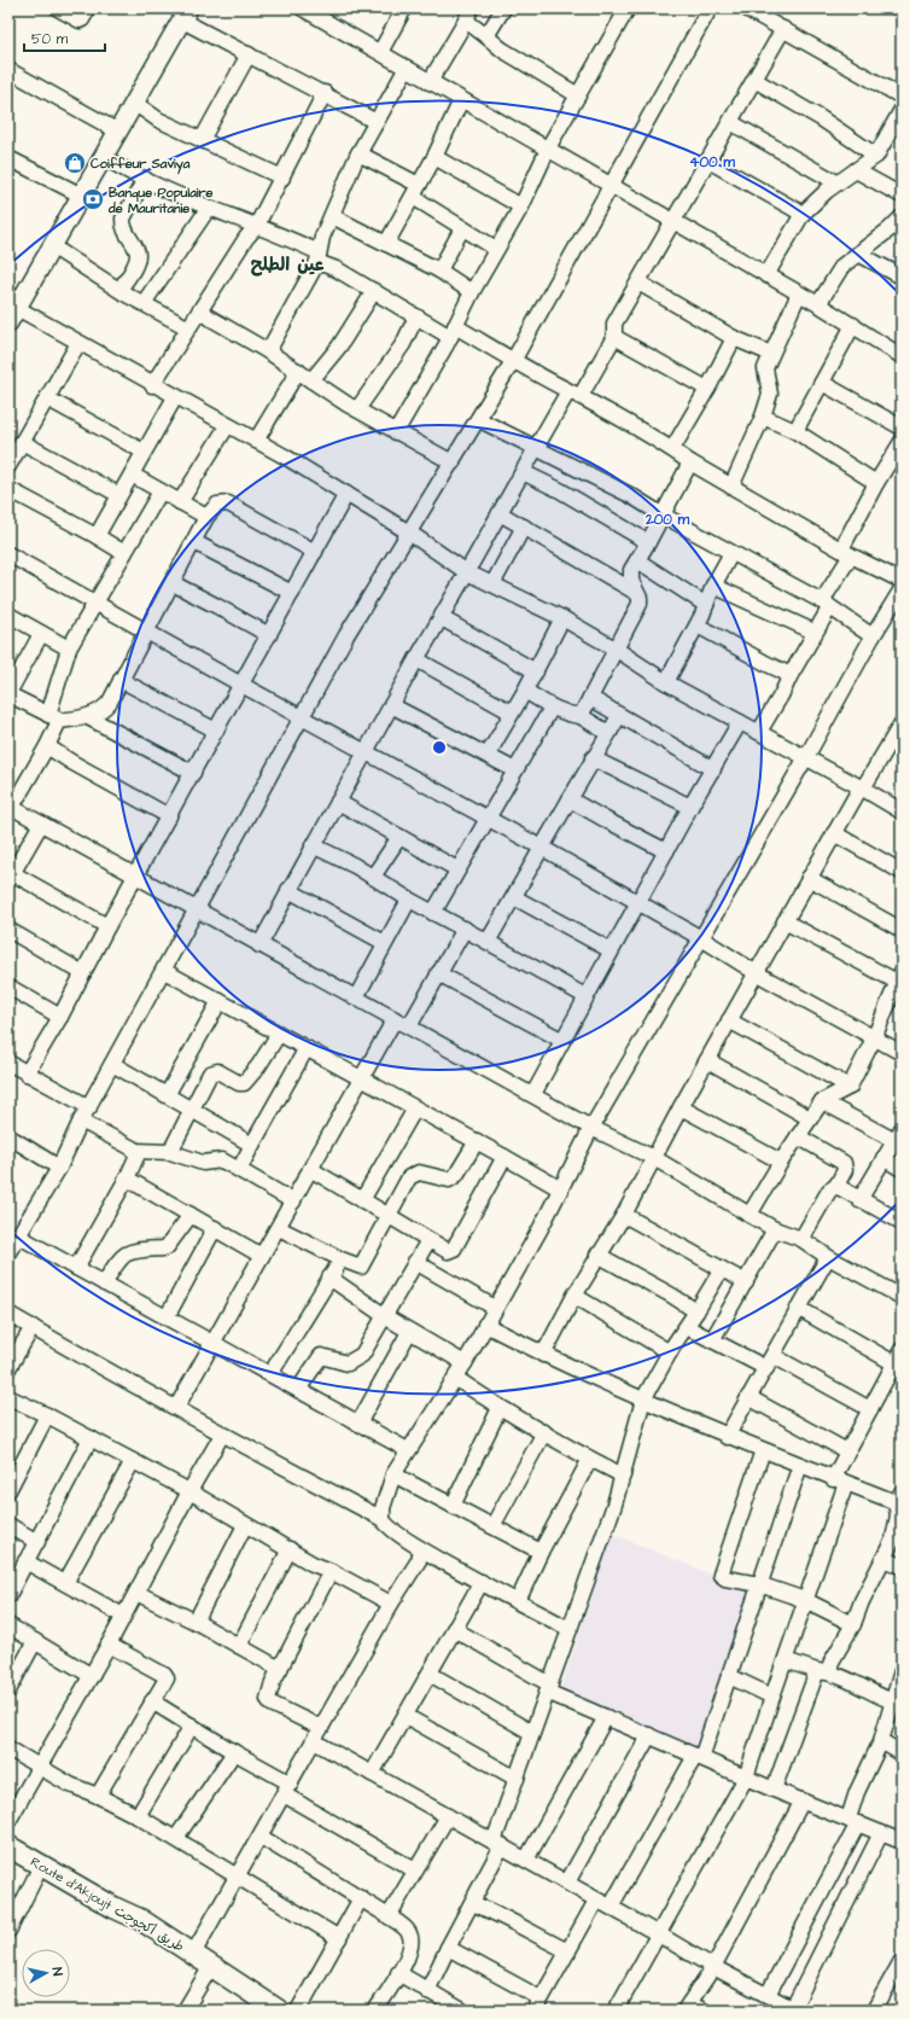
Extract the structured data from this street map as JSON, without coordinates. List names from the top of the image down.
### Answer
{
  "streets": {
    "highway": ["Route d'Akjoujt طريق أكجوجت"]
  },
  "districts": ["عين الطلح"],
  "places": {
    "shop": ["Coiffeur Saviya"],
    "bank": ["Banque Populaire de Mauritanie"]
  },
  "scale_bar": "50 m",
  "north": "right",
  "rings": ["400 m", "200 m"]
}
